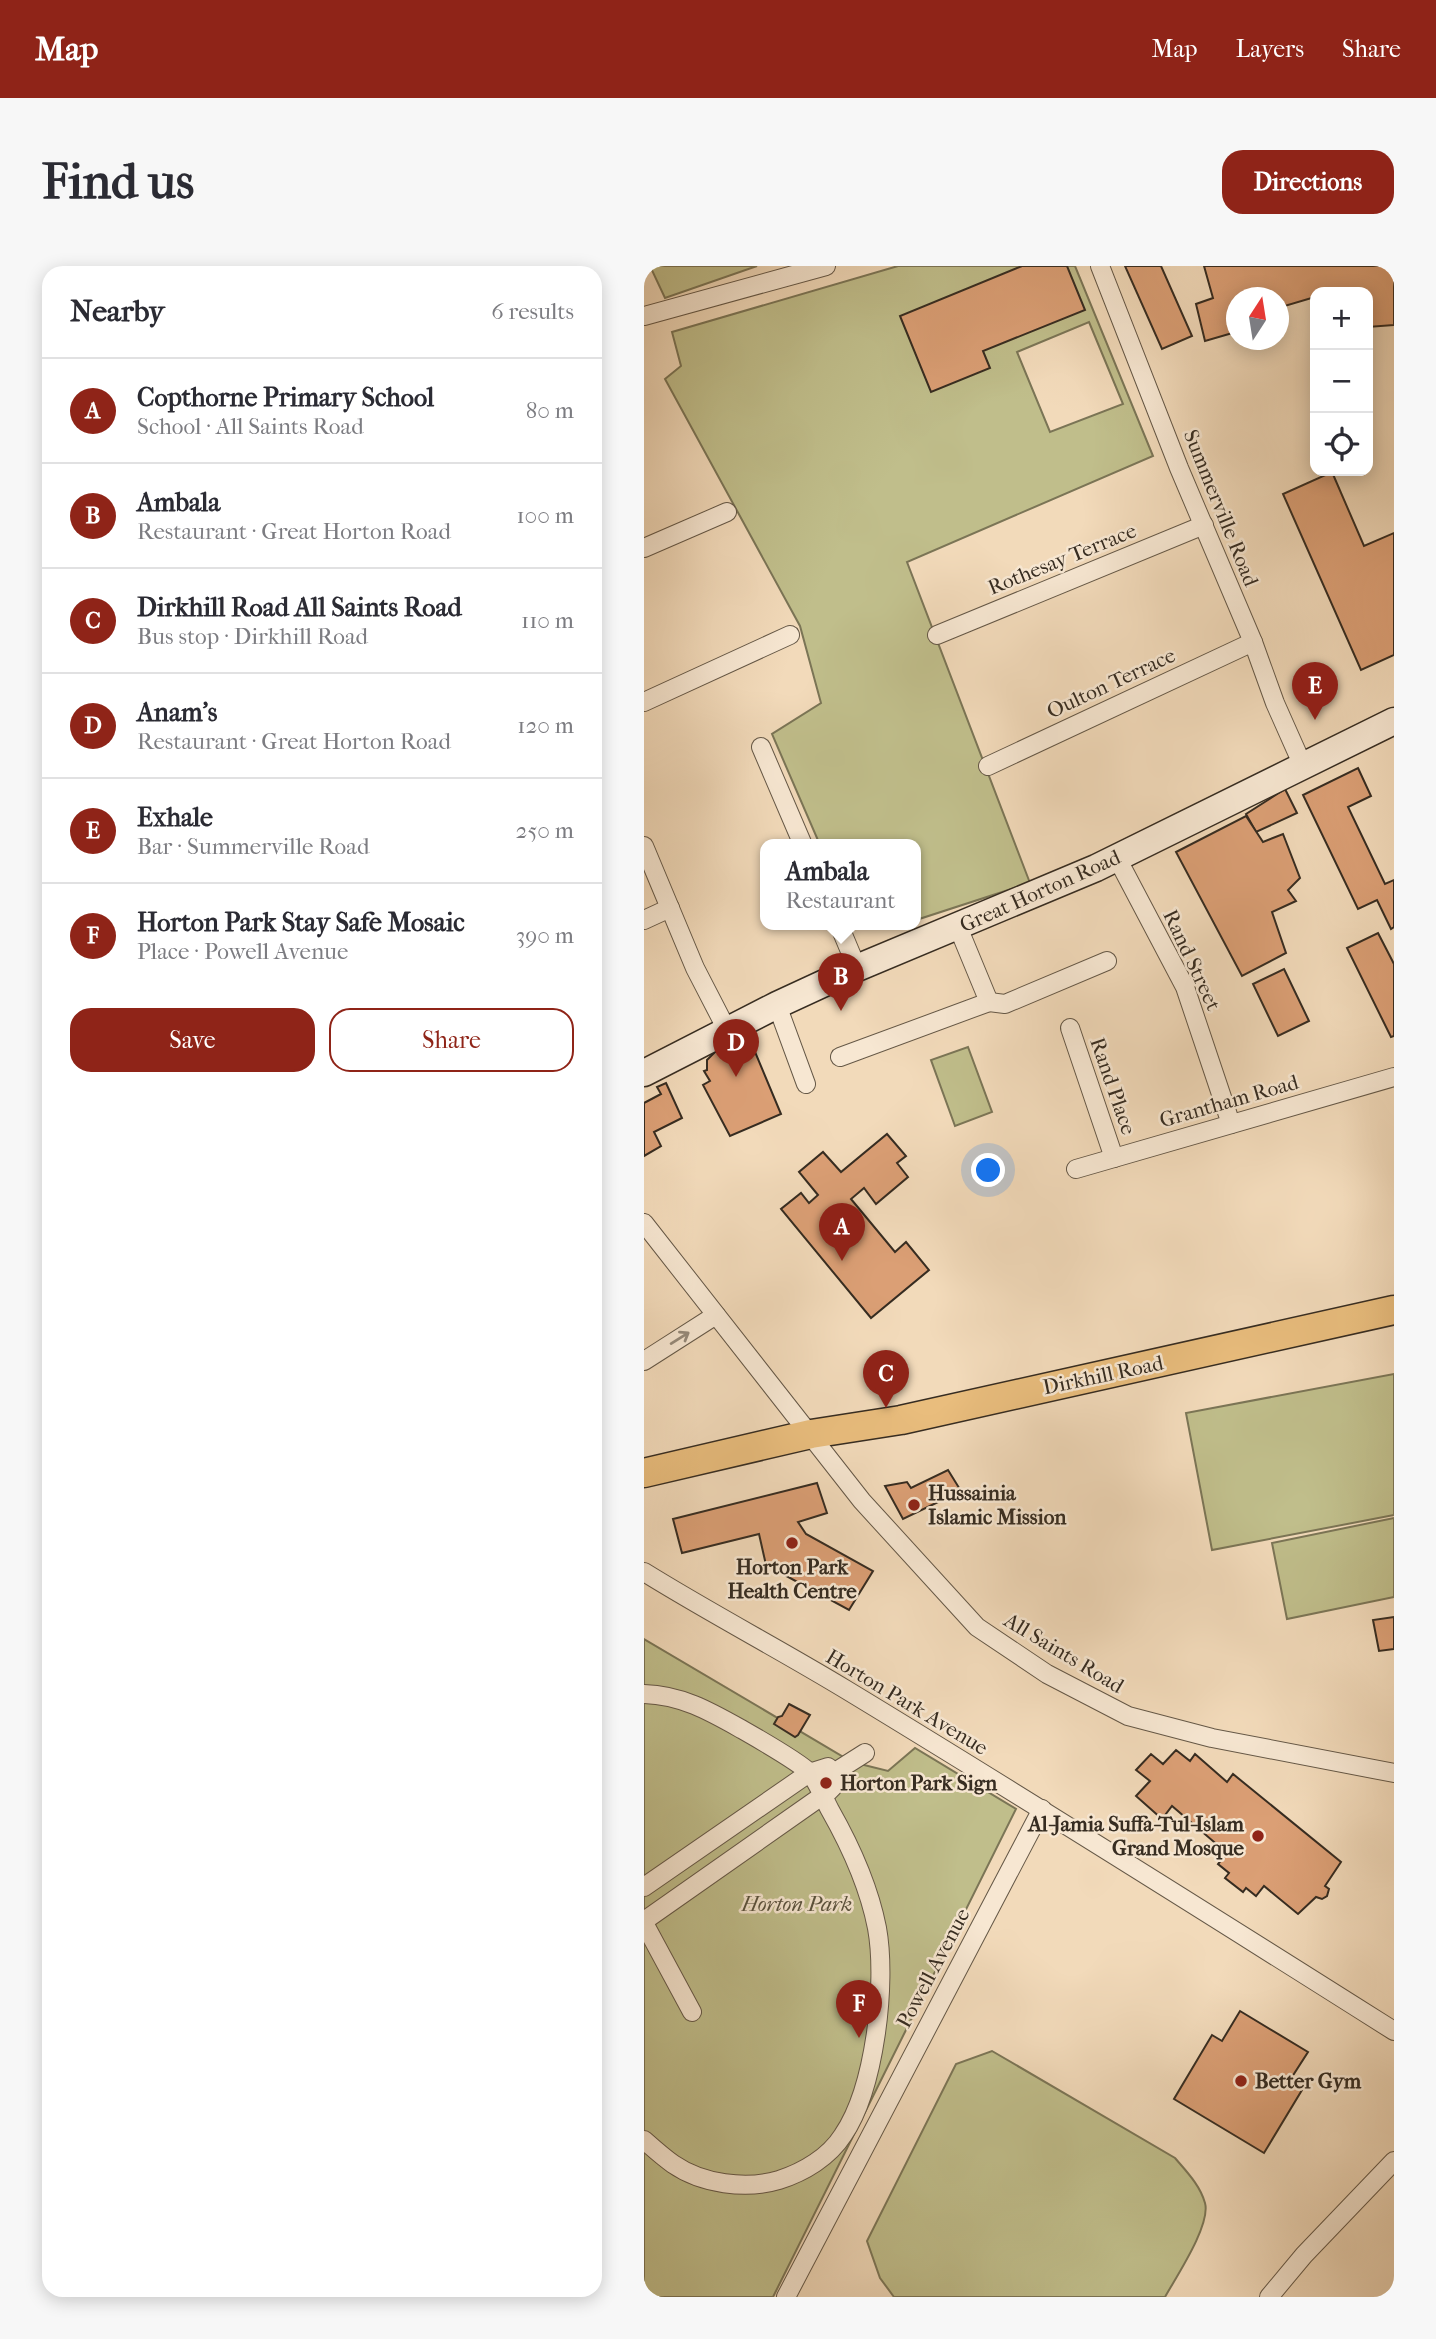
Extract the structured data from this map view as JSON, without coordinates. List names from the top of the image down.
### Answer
{
  "streets": {
    "main road": ["Dirkhill Road"],
    "street": [
      "Summerville Road",
      "Rothesay Terrace",
      "Oulton Terrace",
      "Great Horton Road",
      "Rand Street",
      "Rand Place",
      "Grantham Road",
      "All Saints Road",
      "Horton Park Avenue",
      "Powell Avenue"
    ]
  },
  "crossings": [
    ["Summerville Road", "Rothesay Terrace"],
    ["Summerville Road", "Oulton Terrace"],
    ["Summerville Road", "Great Horton Road"],
    ["Great Horton Road", "Rand Street"],
    ["Rand Street", "Grantham Road"],
    ["Rand Place", "Grantham Road"],
    ["Dirkhill Road", "All Saints Road"],
    ["Horton Park Avenue", "Powell Avenue"]
  ],
  "parks": ["Horton Park"],
  "places": [
    "Hussainia Islamic Mission",
    "Horton Park Health Centre",
    "Horton Park Sign",
    "Al-Jamia Suffa-Tul-Islam Grand Mosque",
    "Better Gym"
  ],
  "north": "top",
  "page": {
    "header": "Map",
    "nav": ["Map", "Layers", "Share"],
    "buttons": [
      "Directions",
      ["Save", "Share"]
    ],
    "title": "Find us",
    "heading": ["Nearby", "6 results"],
    "map_buttons": ["+", "−"],
    "list": [
      {
        "mark": "A",
        "name": "Copthorne Primary School",
        "note": "School · All Saints Road",
        "value": "80 m"
      },
      {
        "mark": "B",
        "name": "Ambala",
        "note": "Restaurant · Great Horton Road",
        "value": "100 m"
      },
      {
        "mark": "C",
        "name": "Dirkhill Road All Saints Road",
        "note": "Bus stop · Dirkhill Road",
        "value": "110 m"
      },
      {
        "mark": "D",
        "name": "Anam's",
        "note": "Restaurant · Great Horton Road",
        "value": "120 m"
      },
      {
        "mark": "E",
        "name": "Exhale",
        "note": "Bar · Summerville Road",
        "value": "250 m"
      },
      {
        "mark": "F",
        "name": "Horton Park Stay Safe Mosaic",
        "note": "Place · Powell Avenue",
        "value": "390 m"
      }
    ],
    "pins": [
      "E",
      "B",
      "D",
      "A",
      "C",
      "F"
    ],
    "popup": ["Ambala", "Restaurant"]
  }
}
